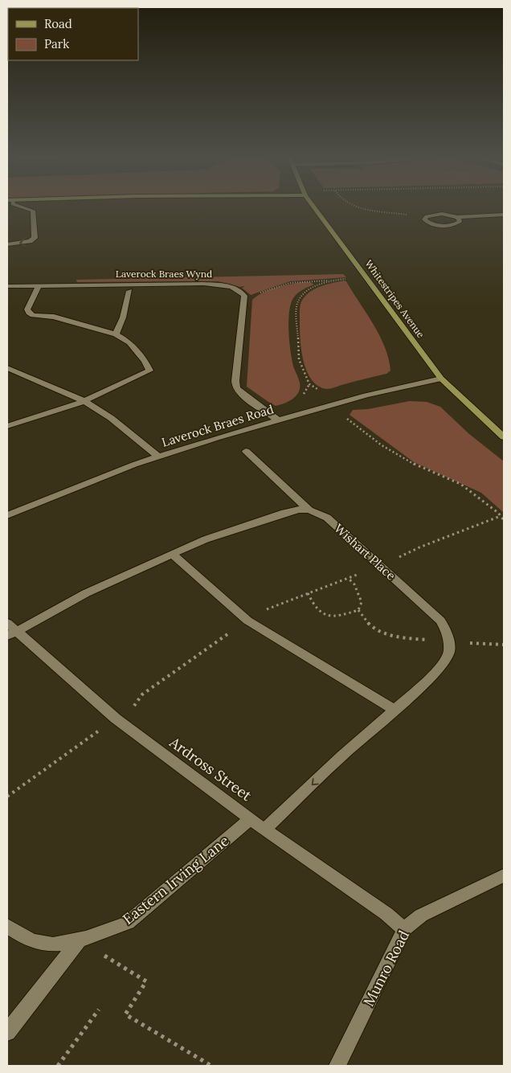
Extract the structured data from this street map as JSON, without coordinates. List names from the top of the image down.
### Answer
{
  "streets": {
    "street": [
      "Laverock Braes Wynd",
      "Whitestripes Avenue",
      "Laverock Braes Road",
      "Wishart Place",
      "Ardross Street",
      "Eastern Irving Lane",
      "Munro Road"
    ]
  },
  "crossings": [
    ["Whitestripes Avenue", "Laverock Braes Road"],
    ["Wishart Place", "Ardross Street"],
    ["Ardross Street", "Eastern Irving Lane"],
    ["Ardross Street", "Munro Road"]
  ],
  "legend": ["Road", "Park"]
}
